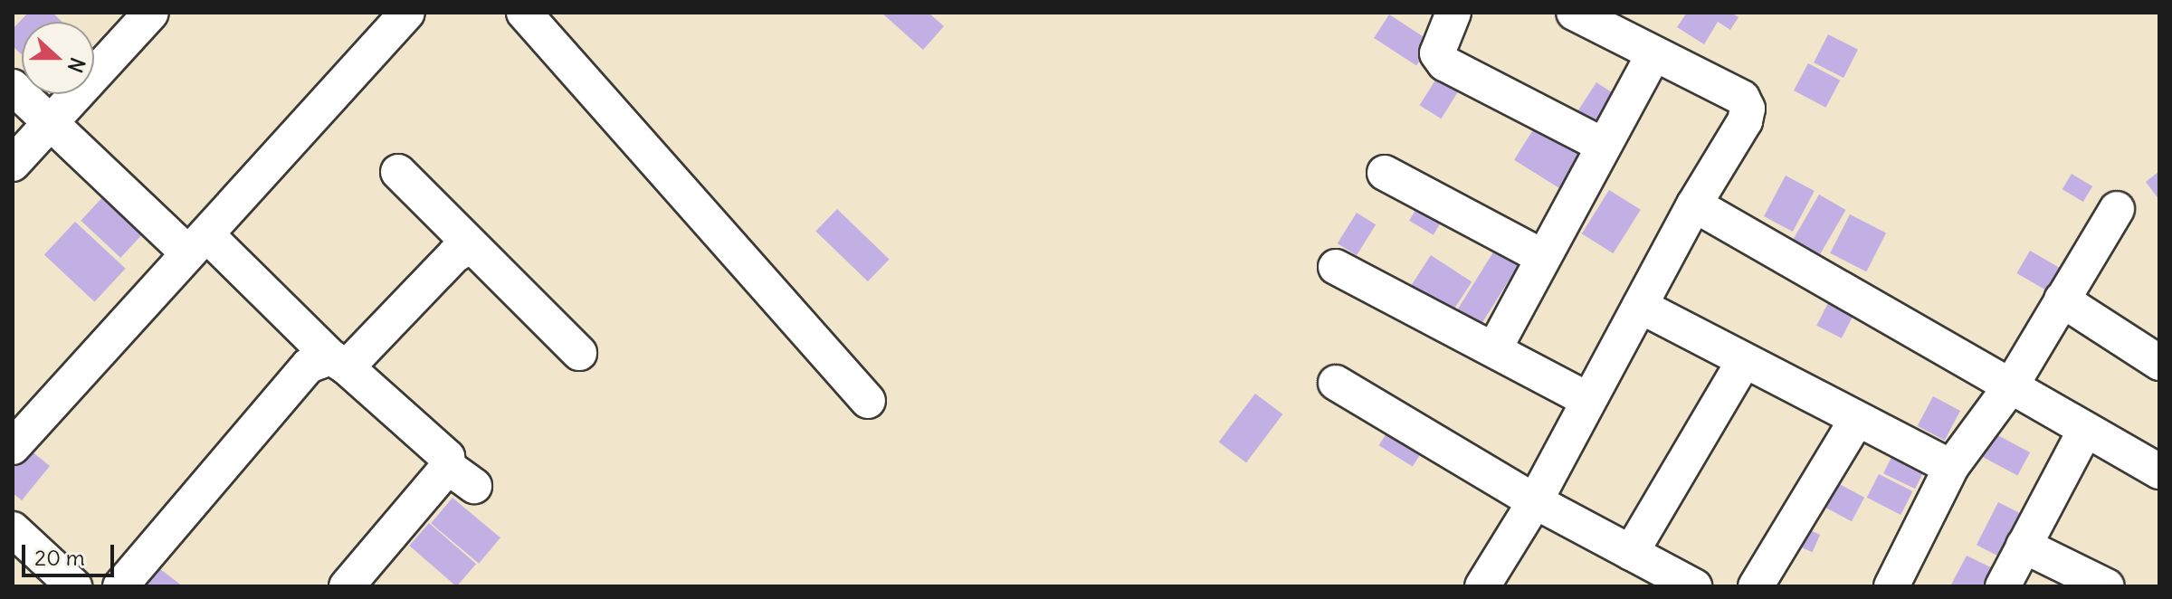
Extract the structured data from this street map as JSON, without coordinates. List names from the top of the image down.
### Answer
{
  "scale_bar": "20 m",
  "north": "right"
}
